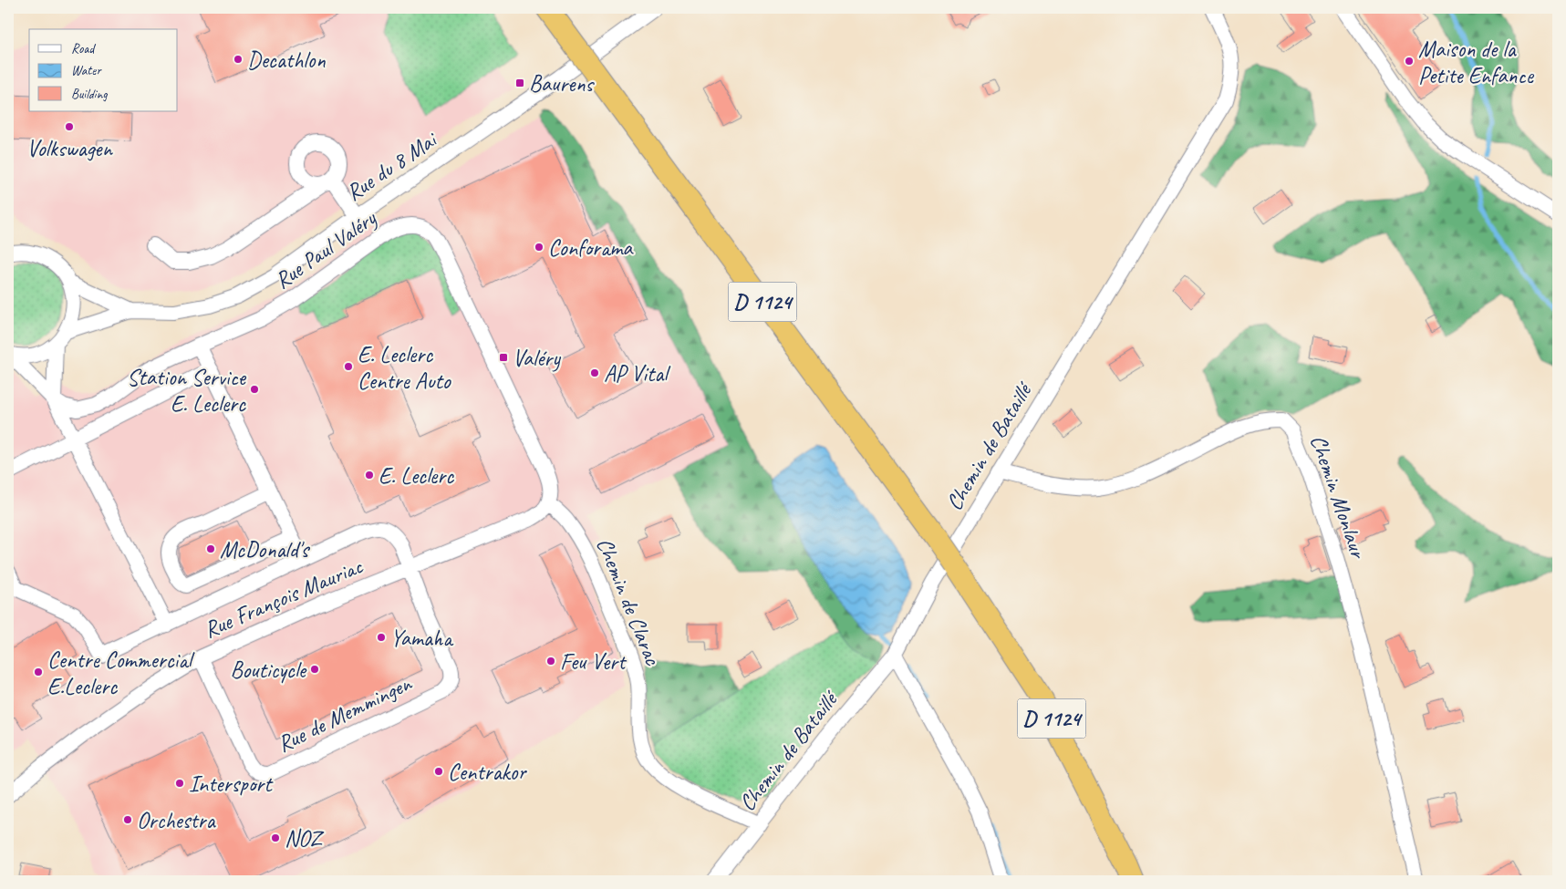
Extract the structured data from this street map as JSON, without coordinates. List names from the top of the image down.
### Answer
{
  "streets": {
    "highway": ["D 1124"],
    "street": [
      "Rue du 8 Mai",
      "Rue Paul Valéry",
      "Chemin de Bataillé",
      "Chemin Monlaur",
      "Rue François Mauriac",
      "Chemin de Clarac",
      "Rue de Memmingen"
    ]
  },
  "crossings": [
    ["Rue Paul Valéry", "Rue François Mauriac"],
    ["Rue Paul Valéry", "Chemin de Clarac"],
    ["Chemin de Bataillé", "Chemin Monlaur"],
    ["Chemin de Bataillé", "Chemin de Clarac"],
    ["Rue François Mauriac", "Chemin de Clarac"],
    ["Rue François Mauriac", "Rue de Memmingen"]
  ],
  "places": {
    "other": [
      "Decathlon",
      "Maison de la Petite Enfance",
      "Volkswagen",
      "Conforama",
      "E. Leclerc Centre Auto",
      "AP Vital",
      "Station Service E. Leclerc",
      "E. Leclerc",
      "McDonald's",
      "Yamaha",
      "Feu Vert",
      "Bouticycle",
      "Centre Commercial E.Leclerc",
      "Centrakor",
      "Intersport",
      "Orchestra",
      "NOZ"
    ],
    "transit": ["Baurens", "Valéry"]
  },
  "legend": ["Road", "Water", "Building"]
}
